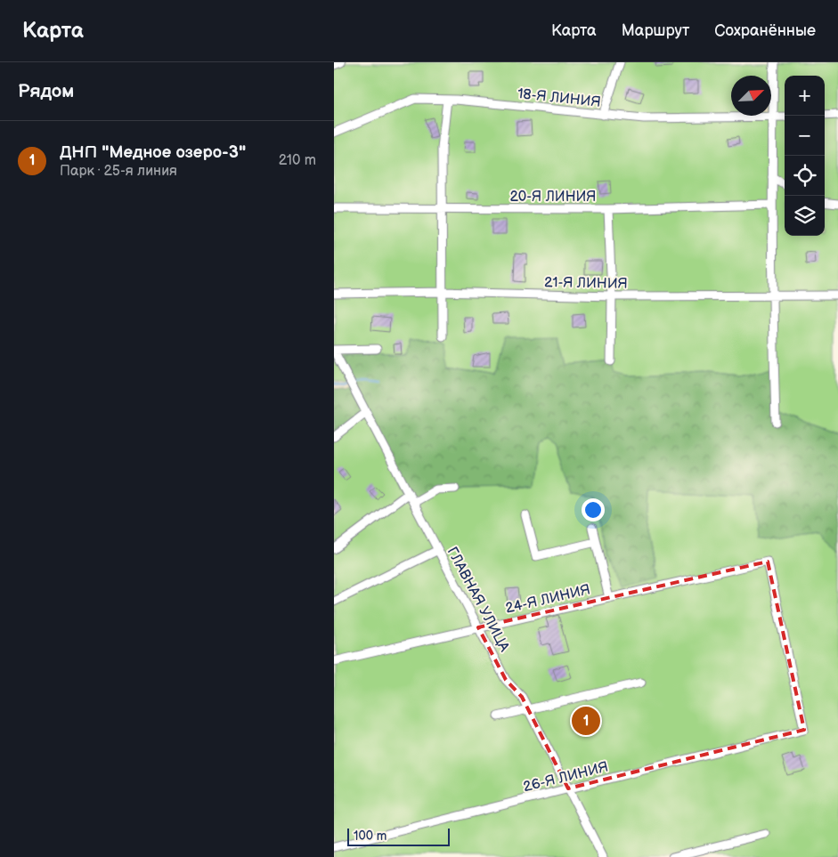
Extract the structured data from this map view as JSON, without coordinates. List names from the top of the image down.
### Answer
{
  "streets": {
    "street": [
      "18-Я ЛИНИЯ",
      "20-Я ЛИНИЯ",
      "21-Я ЛИНИЯ",
      "24-Я ЛИНИЯ",
      "ГЛАВНАЯ УЛИЦА",
      "26-Я ЛИНИЯ"
    ]
  },
  "crossings": [
    ["24-Я ЛИНИЯ", "ГЛАВНАЯ УЛИЦА"],
    ["24-Я ЛИНИЯ", "26-Я ЛИНИЯ"],
    ["ГЛАВНАЯ УЛИЦА", "26-Я ЛИНИЯ"]
  ],
  "scale_bar": "100 m",
  "north": "top right",
  "page": {
    "header": "Карта",
    "nav": ["Карта", "Маршрут", "Сохранённые"],
    "heading": "Рядом",
    "map_buttons": ["+", "−"],
    "list": [
      {
        "mark": "1",
        "name": "ДНП \"Медное озеро-3\"",
        "note": "Парк · 25-я линия",
        "value": "210 m"
      }
    ],
    "pins": "1",
    "scale": "100 m"
  }
}
